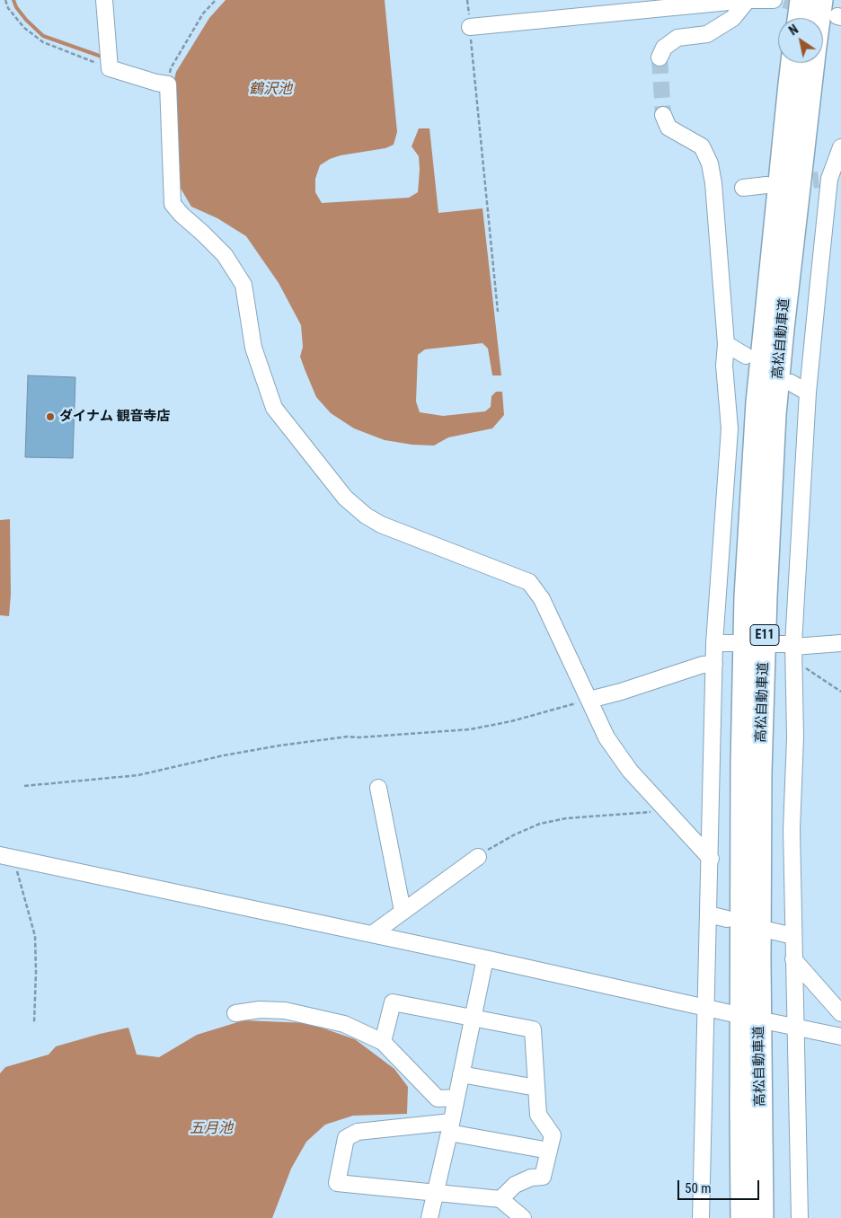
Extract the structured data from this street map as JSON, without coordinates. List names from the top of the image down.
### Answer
{
  "streets": {
    "highway": ["高松自動車道", "E11"]
  },
  "water": ["鶴沢池", "五月池"],
  "places": ["ダイナム 観音寺店"],
  "scale_bar": "50 m",
  "north": "top left"
}
